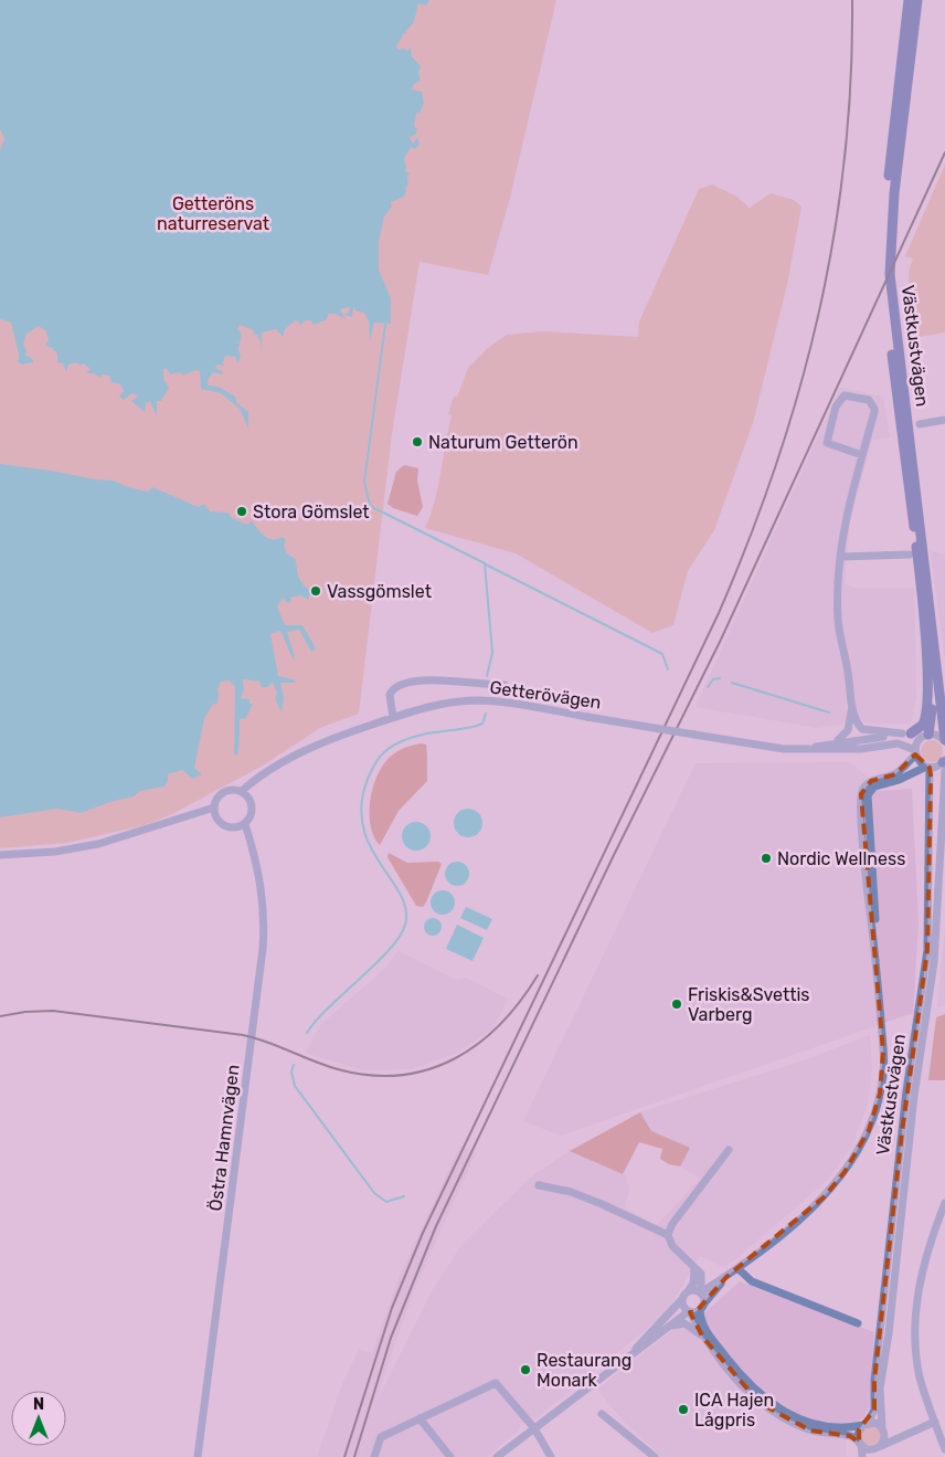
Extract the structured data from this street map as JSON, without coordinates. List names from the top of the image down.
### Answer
{
  "streets": {
    "main road": ["Västkustvägen"],
    "street": ["Getterövägen", "Östra Hamnvägen"]
  },
  "crossings": [
    ["Västkustvägen", "Getterövägen"],
    ["Getterövägen", "Östra Hamnvägen"]
  ],
  "parks": ["Getteröns naturreservat"],
  "places": [
    "Naturum Getterön",
    "Stora Gömslet",
    "Vassgömslet",
    "Nordic Wellness",
    "Friskis&Svettis Varberg",
    "Restaurang Monark",
    "ICA Hajen Lågpris"
  ],
  "north": "top"
}
